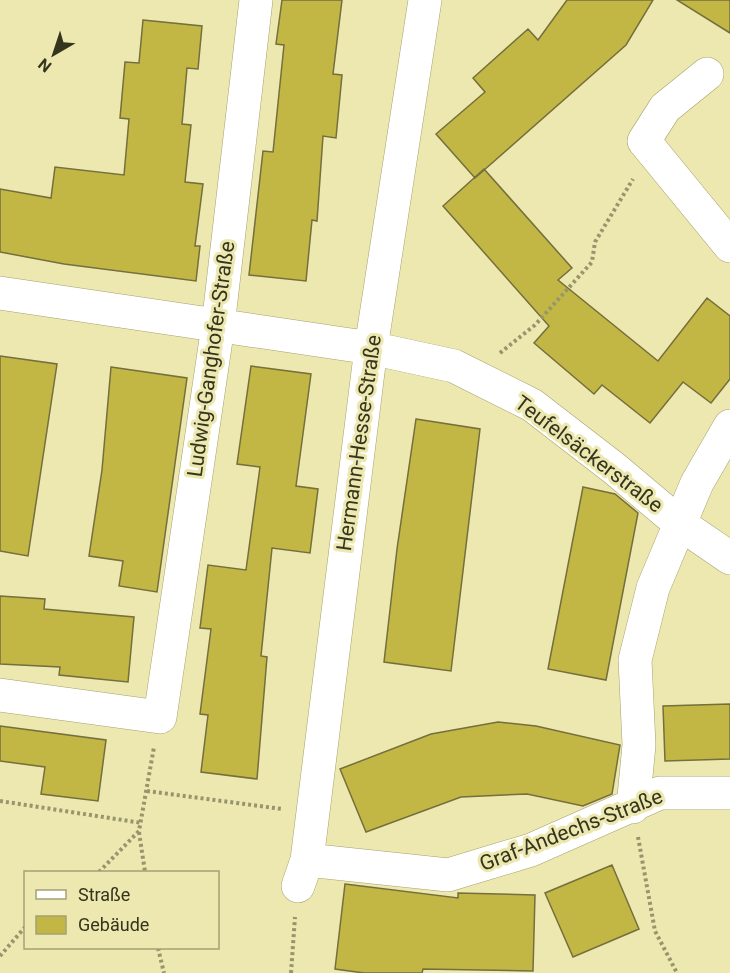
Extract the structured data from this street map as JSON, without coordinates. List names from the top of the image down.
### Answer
{
  "streets": {
    "street": [
      "Ludwig-Ganghofer-Straße",
      "Hermann-Hesse-Straße",
      "Teufelsäckerstraße",
      "Graf-Andechs-Straße"
    ]
  },
  "crossings": [
    ["Ludwig-Ganghofer-Straße", "Teufelsäckerstraße"],
    ["Hermann-Hesse-Straße", "Teufelsäckerstraße"],
    ["Hermann-Hesse-Straße", "Graf-Andechs-Straße"]
  ],
  "legend": ["Straße", "Gebäude"],
  "north": "bottom left"
}
